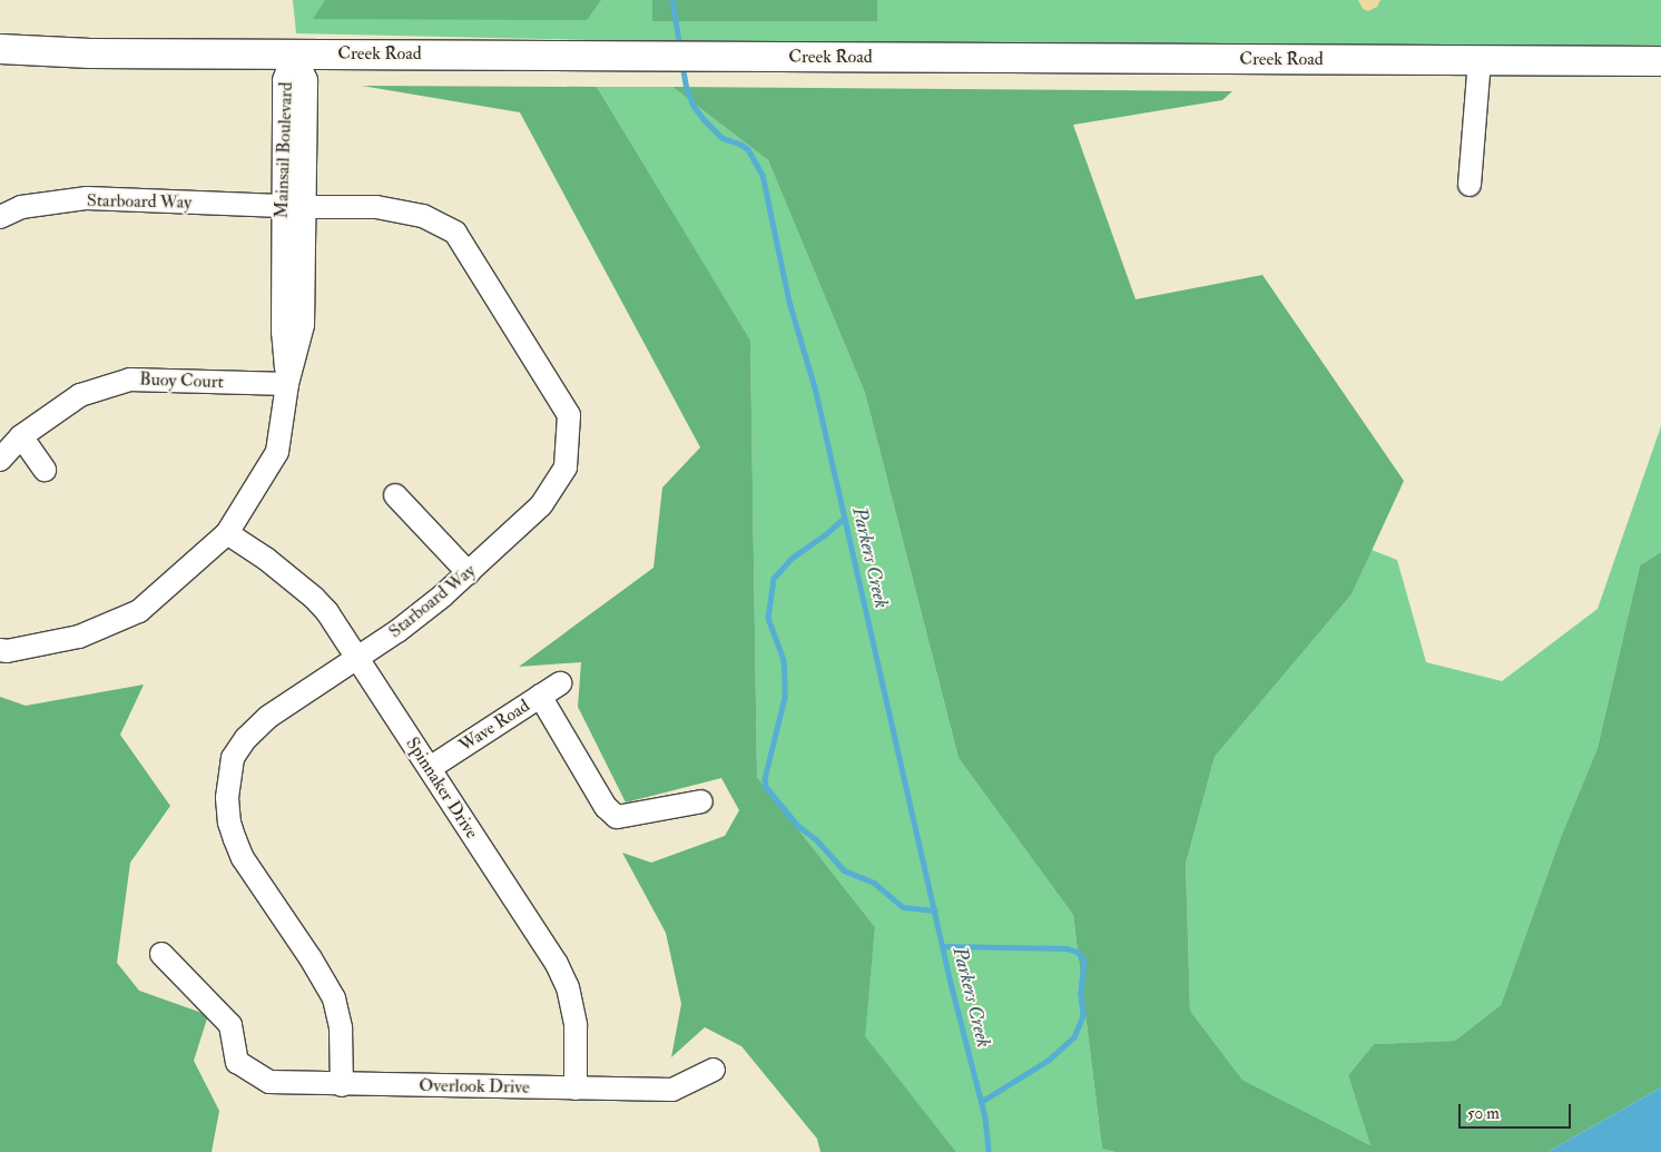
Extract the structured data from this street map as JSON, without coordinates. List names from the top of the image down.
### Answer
{
  "streets": {
    "main road": ["Creek Road"],
    "street": [
      "Mainsail Boulevard",
      "Starboard Way",
      "Buoy Court",
      "Wave Road",
      "Spinnaker Drive",
      "Overlook Drive"
    ]
  },
  "crossings": [
    ["Creek Road", "Mainsail Boulevard"],
    ["Mainsail Boulevard", "Starboard Way"],
    ["Mainsail Boulevard", "Buoy Court"],
    ["Mainsail Boulevard", "Spinnaker Drive"],
    ["Starboard Way", "Spinnaker Drive"],
    ["Starboard Way", "Overlook Drive"],
    ["Wave Road", "Spinnaker Drive"],
    ["Spinnaker Drive", "Overlook Drive"]
  ],
  "water": ["Parkers Creek"],
  "scale_bar": "50 m"
}
